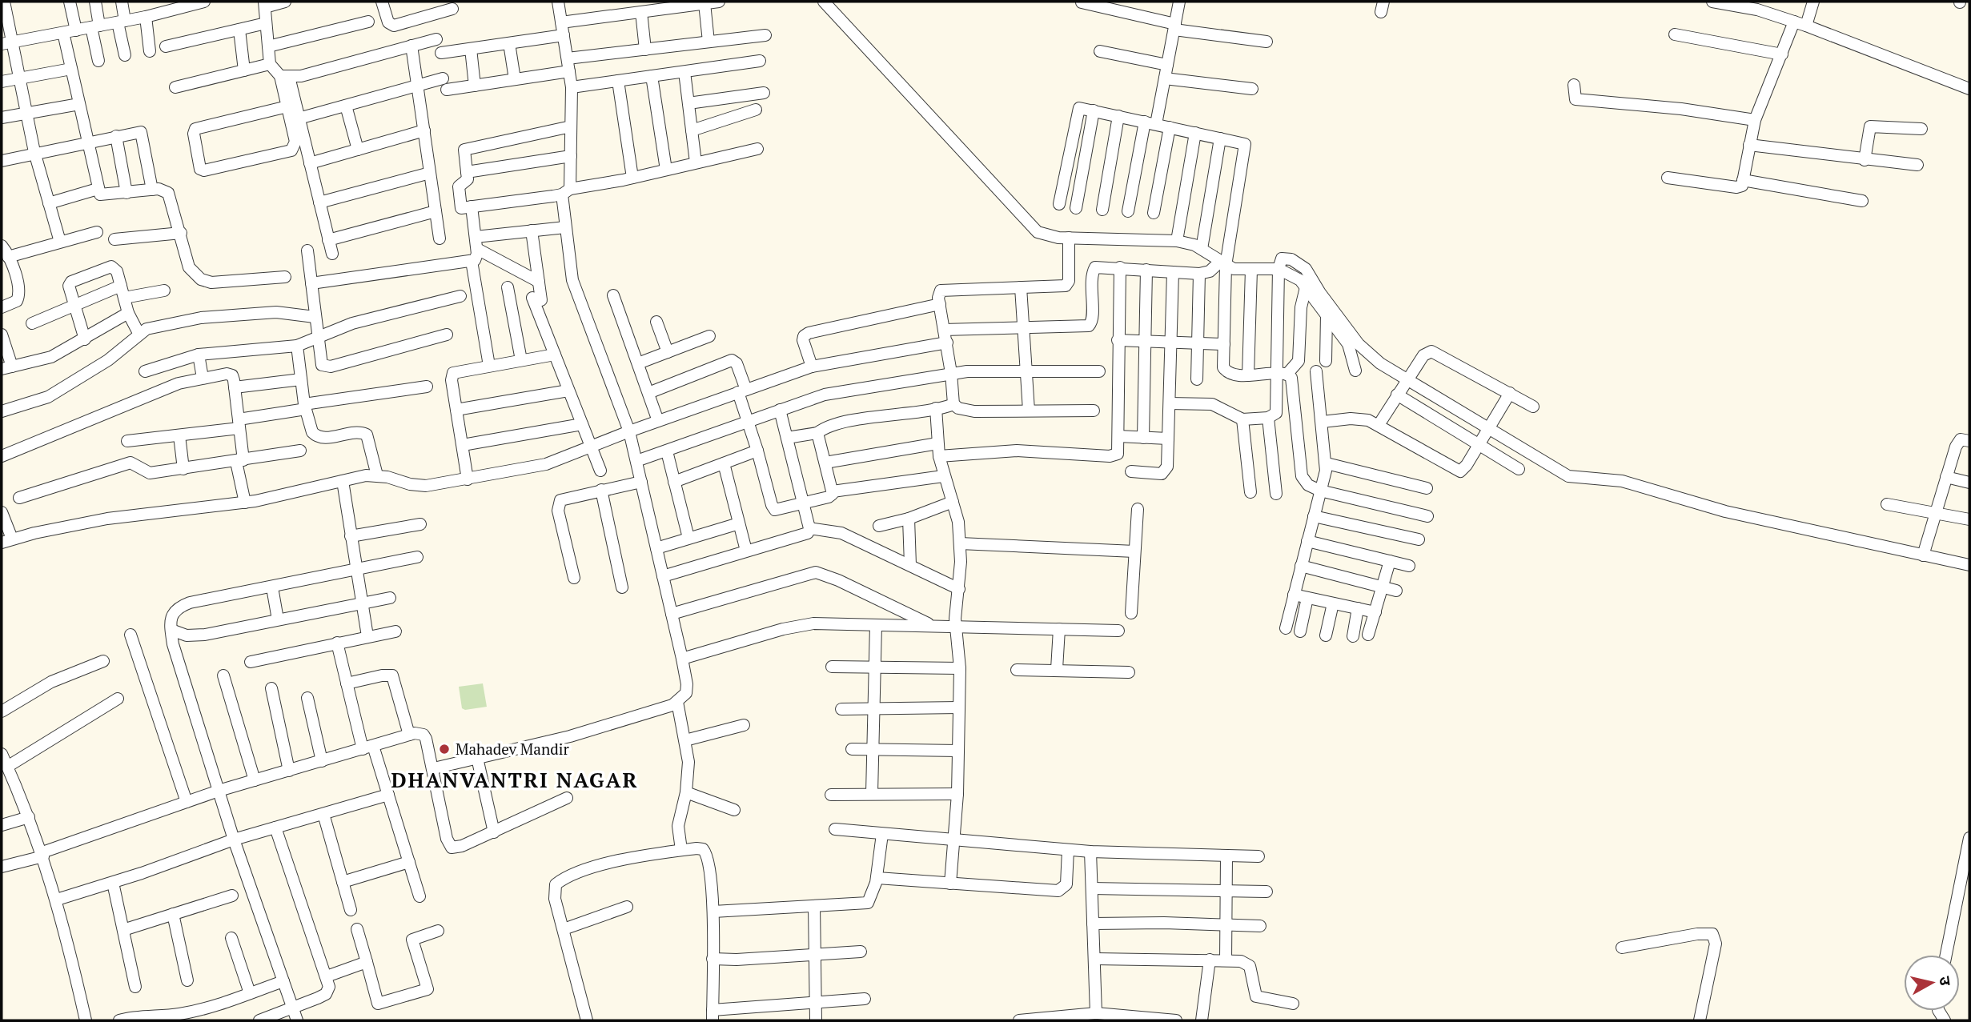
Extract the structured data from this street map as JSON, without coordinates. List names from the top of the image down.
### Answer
{
  "districts": ["DHANVANTRI NAGAR"],
  "places": ["Mahadev Mandir"],
  "north": "right"
}
